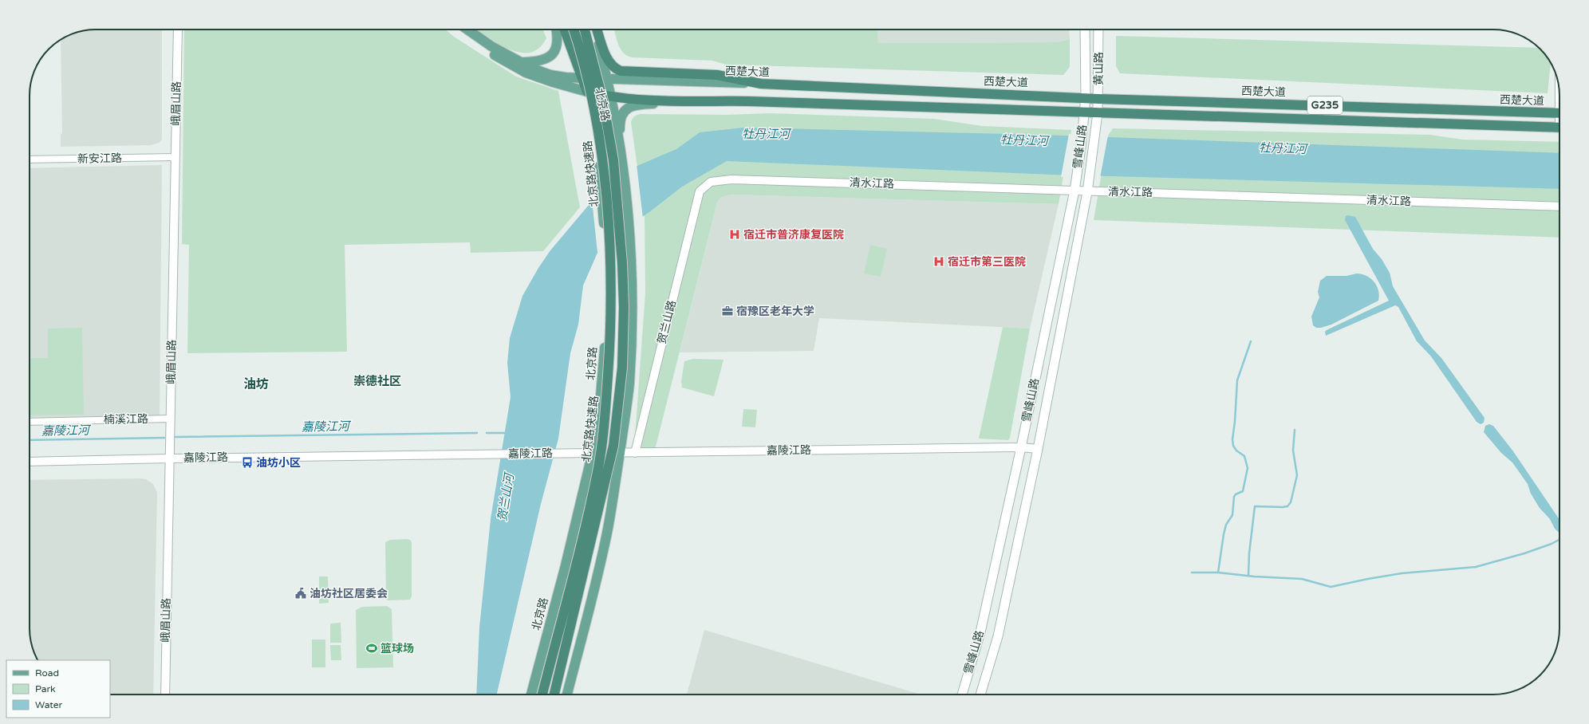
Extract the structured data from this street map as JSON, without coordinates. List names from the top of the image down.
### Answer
{
  "streets": {
    "highway": ["西楚大道", "G235", "北京路快速路"],
    "main road": ["黄山路", "北京路", "雪峰山路"],
    "street": [
      "峨眉山路",
      "新安江路",
      "清水江路",
      "贺兰山路",
      "楠溪江路",
      "嘉陵江路"
    ]
  },
  "crossings": [
    ["黄山路", "西楚大道"],
    ["黄山路", "G235"],
    ["黄山路", "雪峰山路"],
    ["西楚大道", "北京路"],
    ["西楚大道", "雪峰山路"],
    ["峨眉山路", "新安江路"],
    ["峨眉山路", "楠溪江路"],
    ["峨眉山路", "嘉陵江路"],
    ["北京路", "嘉陵江路"],
    ["G235", "雪峰山路"],
    ["雪峰山路", "清水江路"],
    ["雪峰山路", "嘉陵江路"],
    ["清水江路", "贺兰山路"],
    ["贺兰山路", "嘉陵江路"]
  ],
  "districts": ["崇德社区", "油坊"],
  "water": ["牡丹江河", "嘉陵江河", "贺兰山河"],
  "places": {
    "hospital": ["宿迁市普济康复医院", "宿迁市第三医院"],
    "office": ["宿豫区老年大学"],
    "bus stop": ["油坊小区"],
    "public building": ["油坊社区居委会"],
    "sports": ["篮球场"]
  },
  "legend": ["Road", "Park", "Water"]
}
